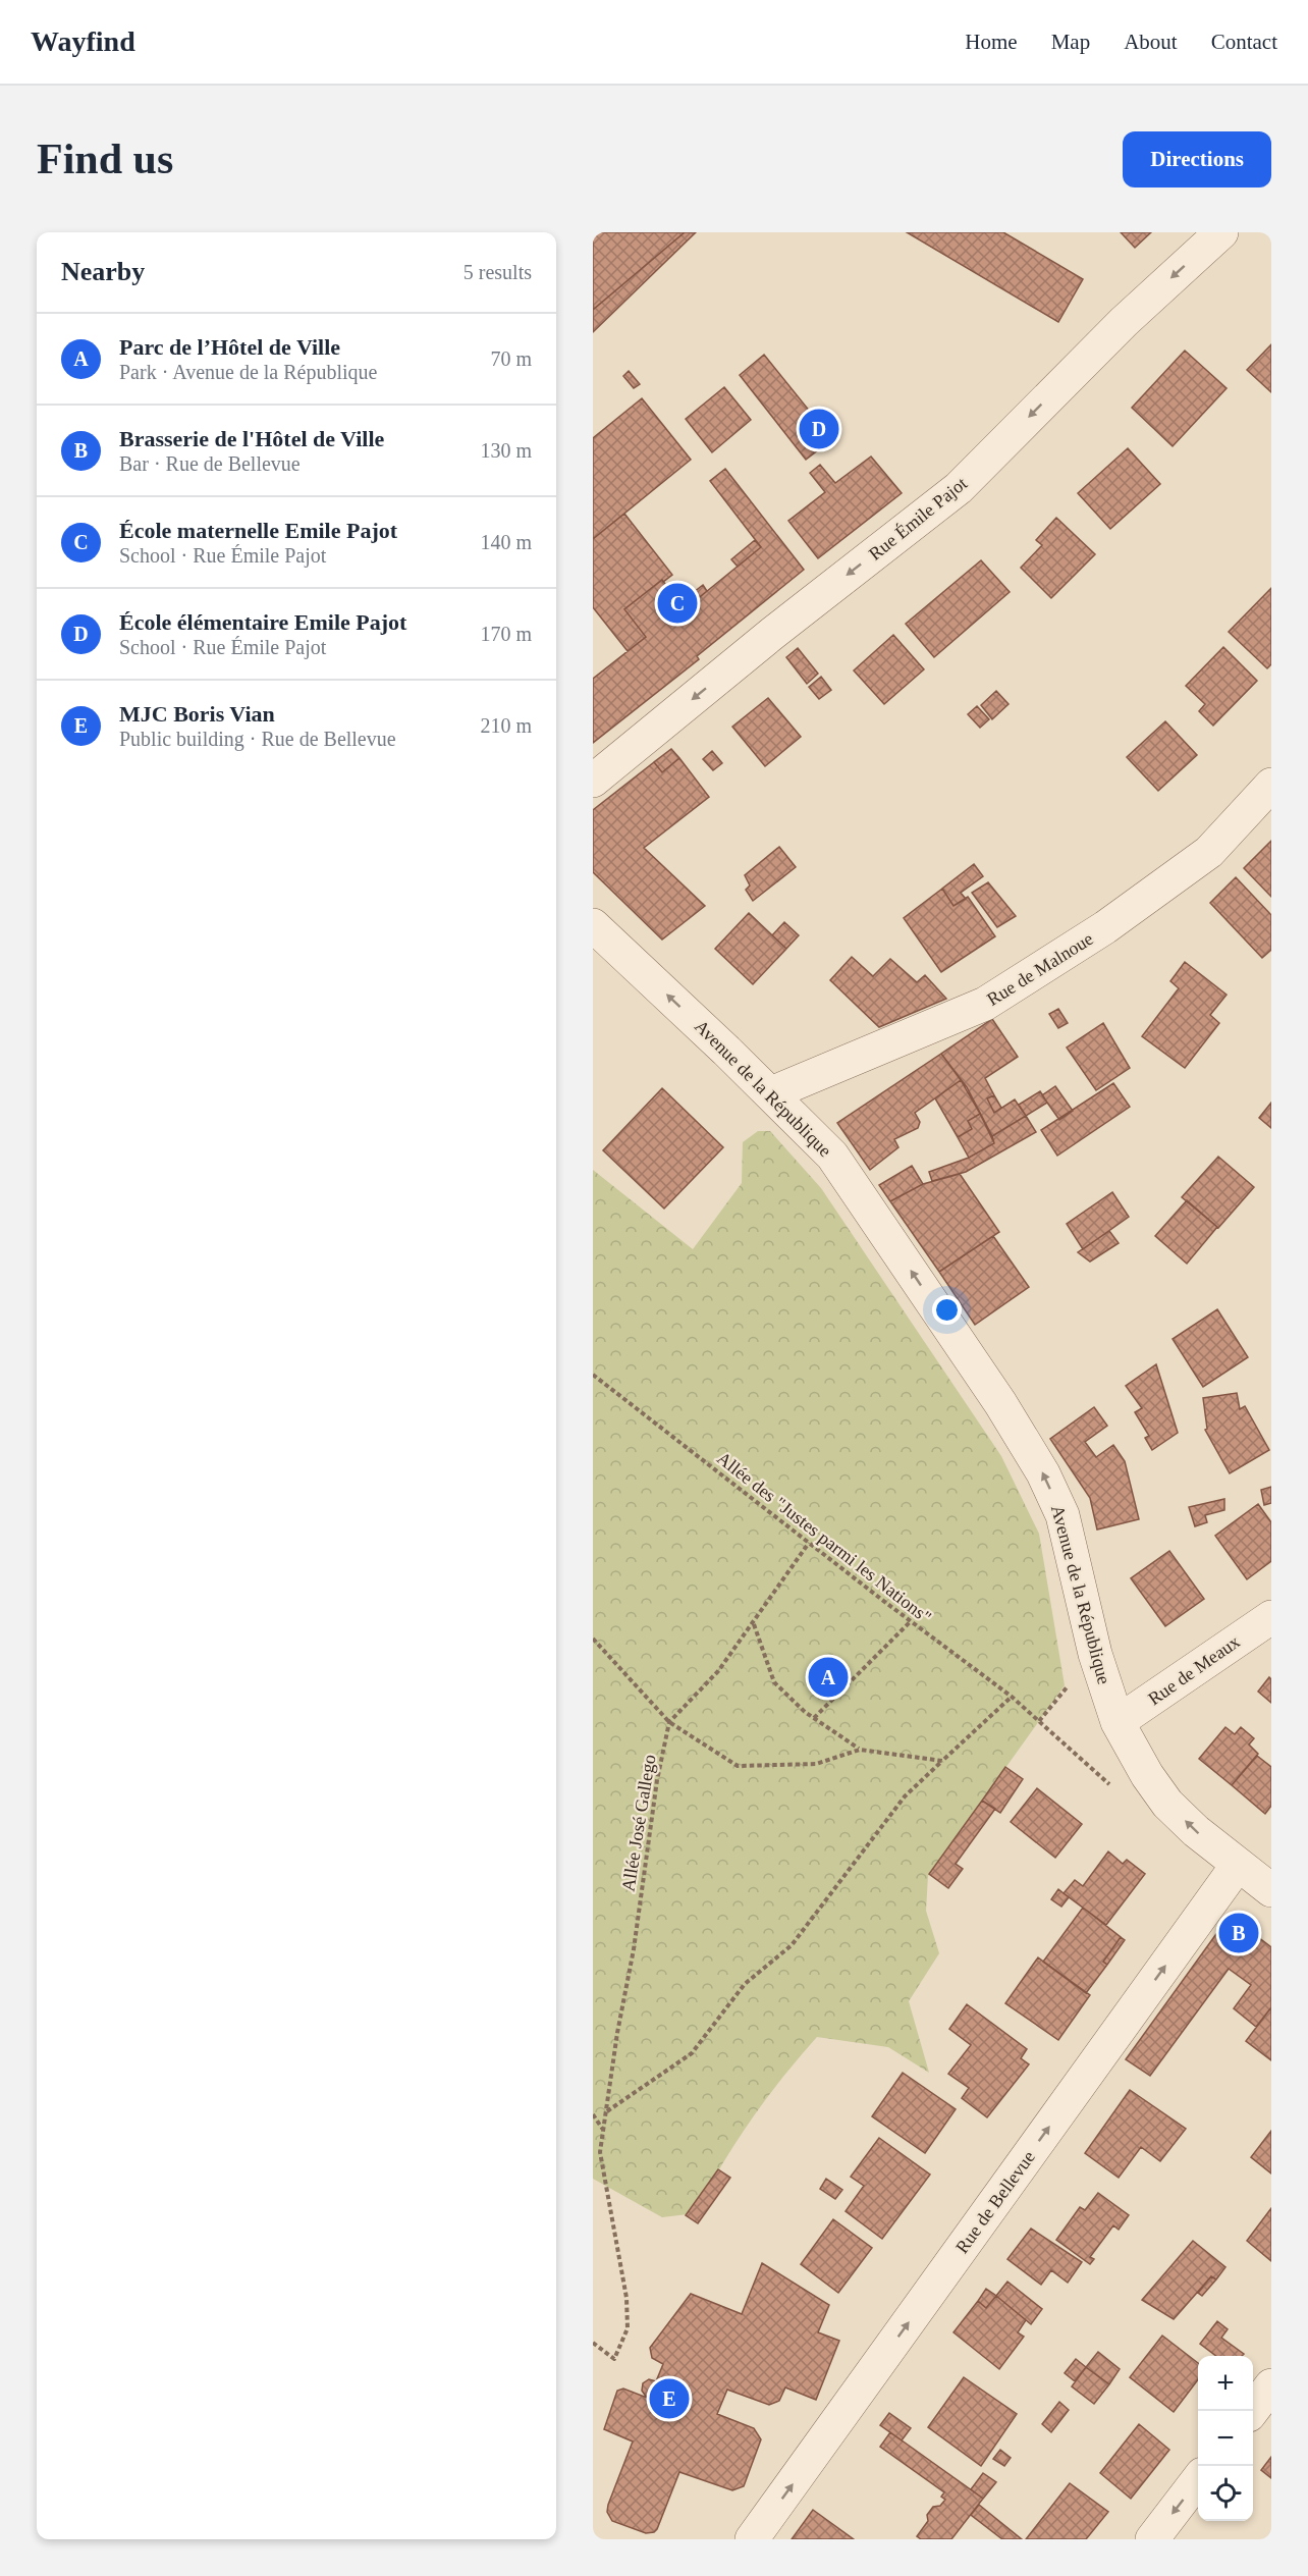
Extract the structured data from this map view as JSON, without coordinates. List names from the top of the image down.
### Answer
{
  "streets": {
    "street": [
      "Rue Émile Pajot",
      "Rue de Malnoue",
      "Avenue de la République",
      "Rue de Meaux",
      "Rue de Bellevue"
    ],
    "path": ["Allée des \"Justes parmi les Nations\"", "Allée José Gallego"]
  },
  "crossings": [
    ["Rue de Malnoue", "Avenue de la République"],
    ["Avenue de la République", "Rue de Meaux"],
    ["Avenue de la République", "Rue de Bellevue"]
  ],
  "one_way": ["Rue Émile Pajot", "Avenue de la République", "Rue de Bellevue"],
  "page": {
    "header": "Wayfind",
    "nav": [
      "Home",
      "Map",
      "About",
      "Contact"
    ],
    "buttons": "Directions",
    "title": "Find us",
    "heading": ["Nearby", "5 results"],
    "list": [
      {
        "mark": "A",
        "name": "Parc de l’Hôtel de Ville",
        "note": "Park · Avenue de la République",
        "value": "70 m"
      },
      {
        "mark": "B",
        "name": "Brasserie de l'Hôtel de Ville",
        "note": "Bar · Rue de Bellevue",
        "value": "130 m"
      },
      {
        "mark": "C",
        "name": "École maternelle Emile Pajot",
        "note": "School · Rue Émile Pajot",
        "value": "140 m"
      },
      {
        "mark": "D",
        "name": "École élémentaire Emile Pajot",
        "note": "School · Rue Émile Pajot",
        "value": "170 m"
      },
      {
        "mark": "E",
        "name": "MJC Boris Vian",
        "note": "Public building · Rue de Bellevue",
        "value": "210 m"
      }
    ],
    "pins": [
      "D",
      "C",
      "A",
      "B",
      "E"
    ],
    "map_buttons": ["+", "−"]
  }
}
